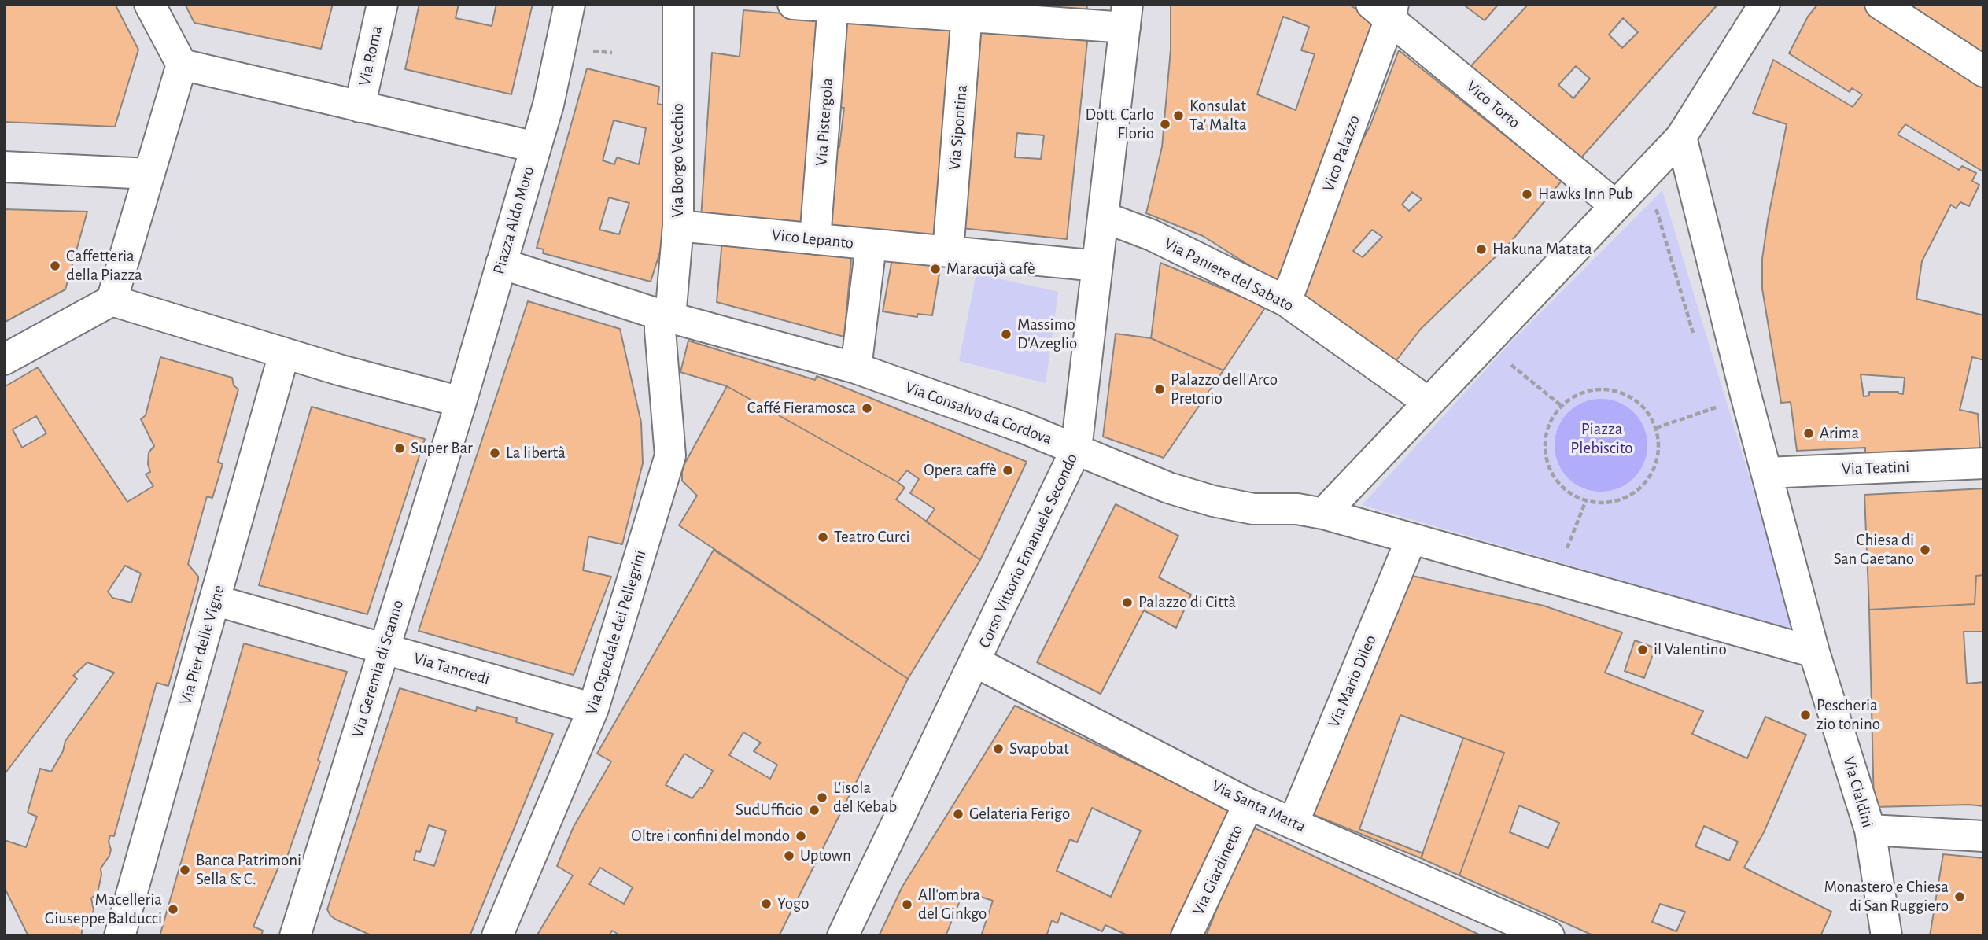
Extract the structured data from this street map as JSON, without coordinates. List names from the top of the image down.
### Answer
{
  "streets": {
    "street": [
      "Via Roma",
      "Vico Torto",
      "Via Pistergola",
      "Via Sipontina",
      "Vico Palazzo",
      "Via Borgo Vecchio",
      "Piazza Aldo Moro",
      "Vico Lepanto",
      "Via Paniere del Sabato",
      "Via Consalvo da Cordova",
      "Via Teatini",
      "Corso Vittorio Emanuele Secondo",
      "Via Ospedale dei Pellegrini",
      "Via Pier delle Vigne",
      "Via Geremia di Scanno",
      "Via Tancredi",
      "Via Mario Dileo",
      "Via Cialdini",
      "Via Santa Marta",
      "Via Giardinetto"
    ]
  },
  "crossings": [
    ["Via Roma", "Piazza Aldo Moro"],
    ["Vico Torto", "Vico Palazzo"],
    ["Via Pistergola", "Vico Lepanto"],
    ["Via Sipontina", "Vico Lepanto"],
    ["Vico Palazzo", "Via Paniere del Sabato"],
    ["Via Borgo Vecchio", "Vico Lepanto"],
    ["Via Borgo Vecchio", "Via Consalvo da Cordova"],
    ["Via Borgo Vecchio", "Via Ospedale dei Pellegrini"],
    ["Piazza Aldo Moro", "Via Consalvo da Cordova"],
    ["Piazza Aldo Moro", "Via Geremia di Scanno"],
    ["Vico Lepanto", "Corso Vittorio Emanuele Secondo"],
    ["Via Paniere del Sabato", "Corso Vittorio Emanuele Secondo"],
    ["Via Consalvo da Cordova", "Corso Vittorio Emanuele Secondo"],
    ["Via Consalvo da Cordova", "Via Ospedale dei Pellegrini"],
    ["Corso Vittorio Emanuele Secondo", "Via Santa Marta"],
    ["Via Ospedale dei Pellegrini", "Via Tancredi"],
    ["Via Pier delle Vigne", "Via Tancredi"],
    ["Via Geremia di Scanno", "Via Tancredi"],
    ["Via Mario Dileo", "Via Santa Marta"],
    ["Via Santa Marta", "Via Giardinetto"]
  ],
  "parks": ["Piazza Plebiscito"],
  "places": [
    "Konsulat Ta' Malta",
    "Dott. Carlo Florio",
    "Hawks Inn Pub",
    "Hakuna Matata",
    "Caffetteria della Piazza",
    "Maracujà cafè",
    "Massimo D'Azeglio",
    "Palazzo dell'Arco Pretorio",
    "Caffé Fieramosca",
    "Arima",
    "Super Bar",
    "La libertà",
    "Opera caffè",
    "Teatro Curci",
    "Chiesa di San Gaetano",
    "Palazzo di Città",
    "il Valentino",
    "Pescheria zio tonino",
    "Svapobat",
    "L'isola del Kebab",
    "SudUfficio",
    "Gelateria Ferigo",
    "Oltre i confini del mondo",
    "Uptown",
    "Banca Patrimoni Sella & C.",
    "Monastero e Chiesa di San Ruggiero",
    "Yogo",
    "All'ombra del Ginkgo",
    "Macelleria Giuseppe Balducci"
  ]
}
